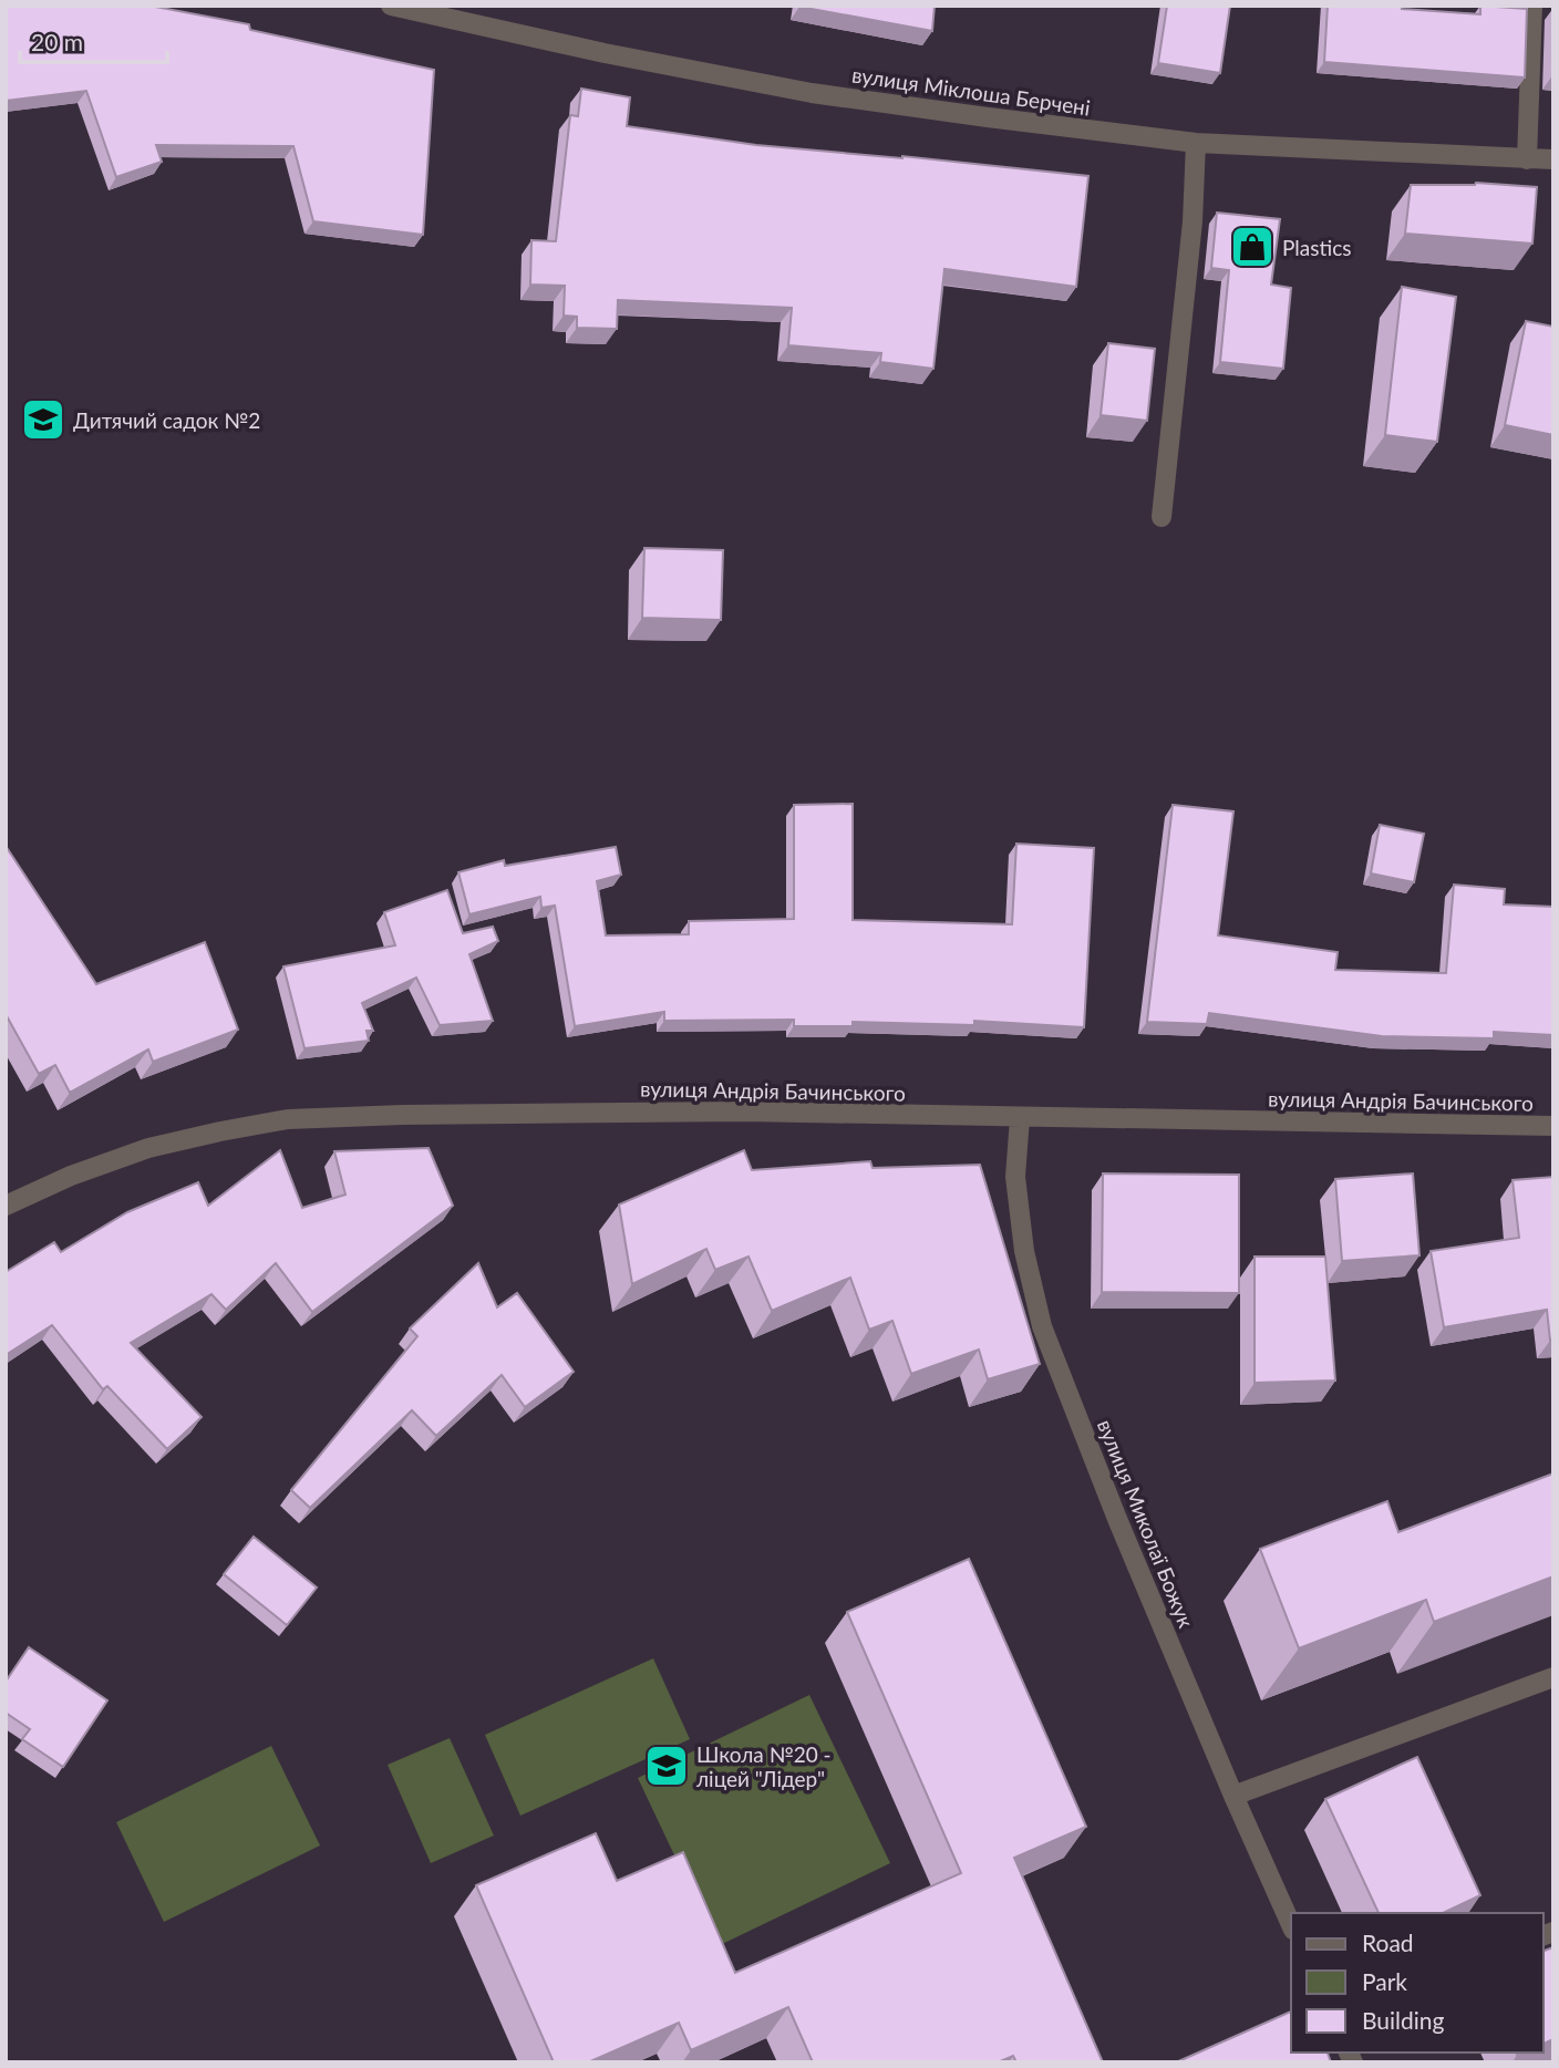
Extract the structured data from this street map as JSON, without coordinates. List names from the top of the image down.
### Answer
{
  "streets": {
    "street": ["вулиця Міклоша Берчені", "вулиця Андрія Бачинського", "вулиця Миколаї Божук"]
  },
  "crossings": [
    ["вулиця Андрія Бачинського", "вулиця Миколаї Божук"]
  ],
  "places": {
    "shop": ["Plastics"],
    "school or university": ["Дитячий садок №2", "Школа №20 - ліцей \"Лідер\""]
  },
  "legend": ["Road", "Park", "Building"],
  "scale_bar": "20 m"
}
